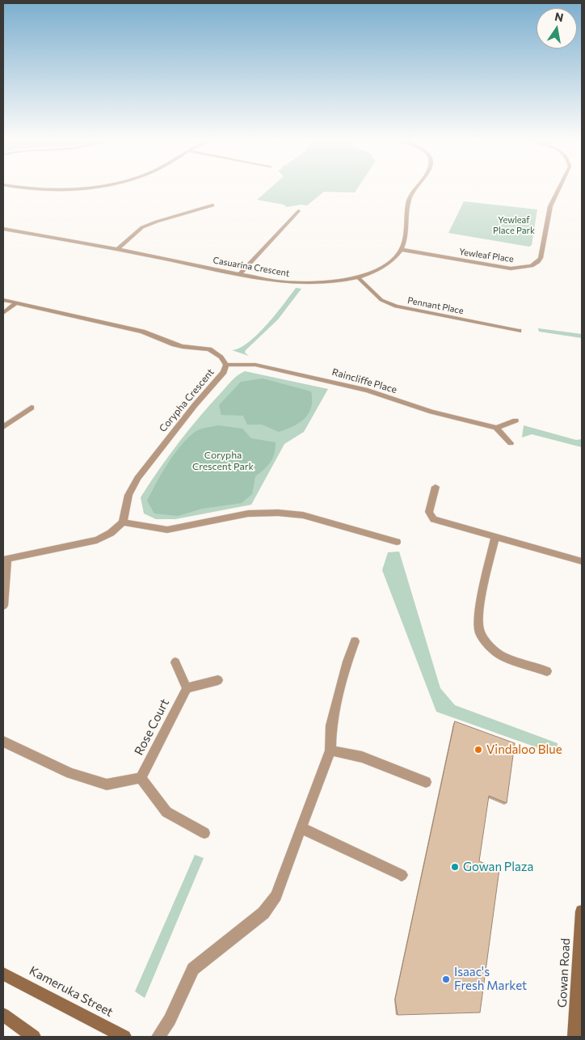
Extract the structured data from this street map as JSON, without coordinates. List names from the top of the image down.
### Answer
{
  "streets": {
    "street": [
      "Yewleaf Place",
      "Casuarina Crescent",
      "Pennant Place",
      "Raincliffe Place",
      "Corypha Crescent",
      "Rose Court",
      "Gowan Road",
      "Kameruka Street"
    ]
  },
  "crossings": [
    ["Yewleaf Place", "Casuarina Crescent"],
    ["Casuarina Crescent", "Pennant Place"],
    ["Raincliffe Place", "Corypha Crescent"]
  ],
  "parks": ["Yewleaf Place Park", "Corypha Crescent Park"],
  "places": ["Vindaloo Blue", "Gowan Plaza", "Isaac's Fresh Market"],
  "north": "top"
}
